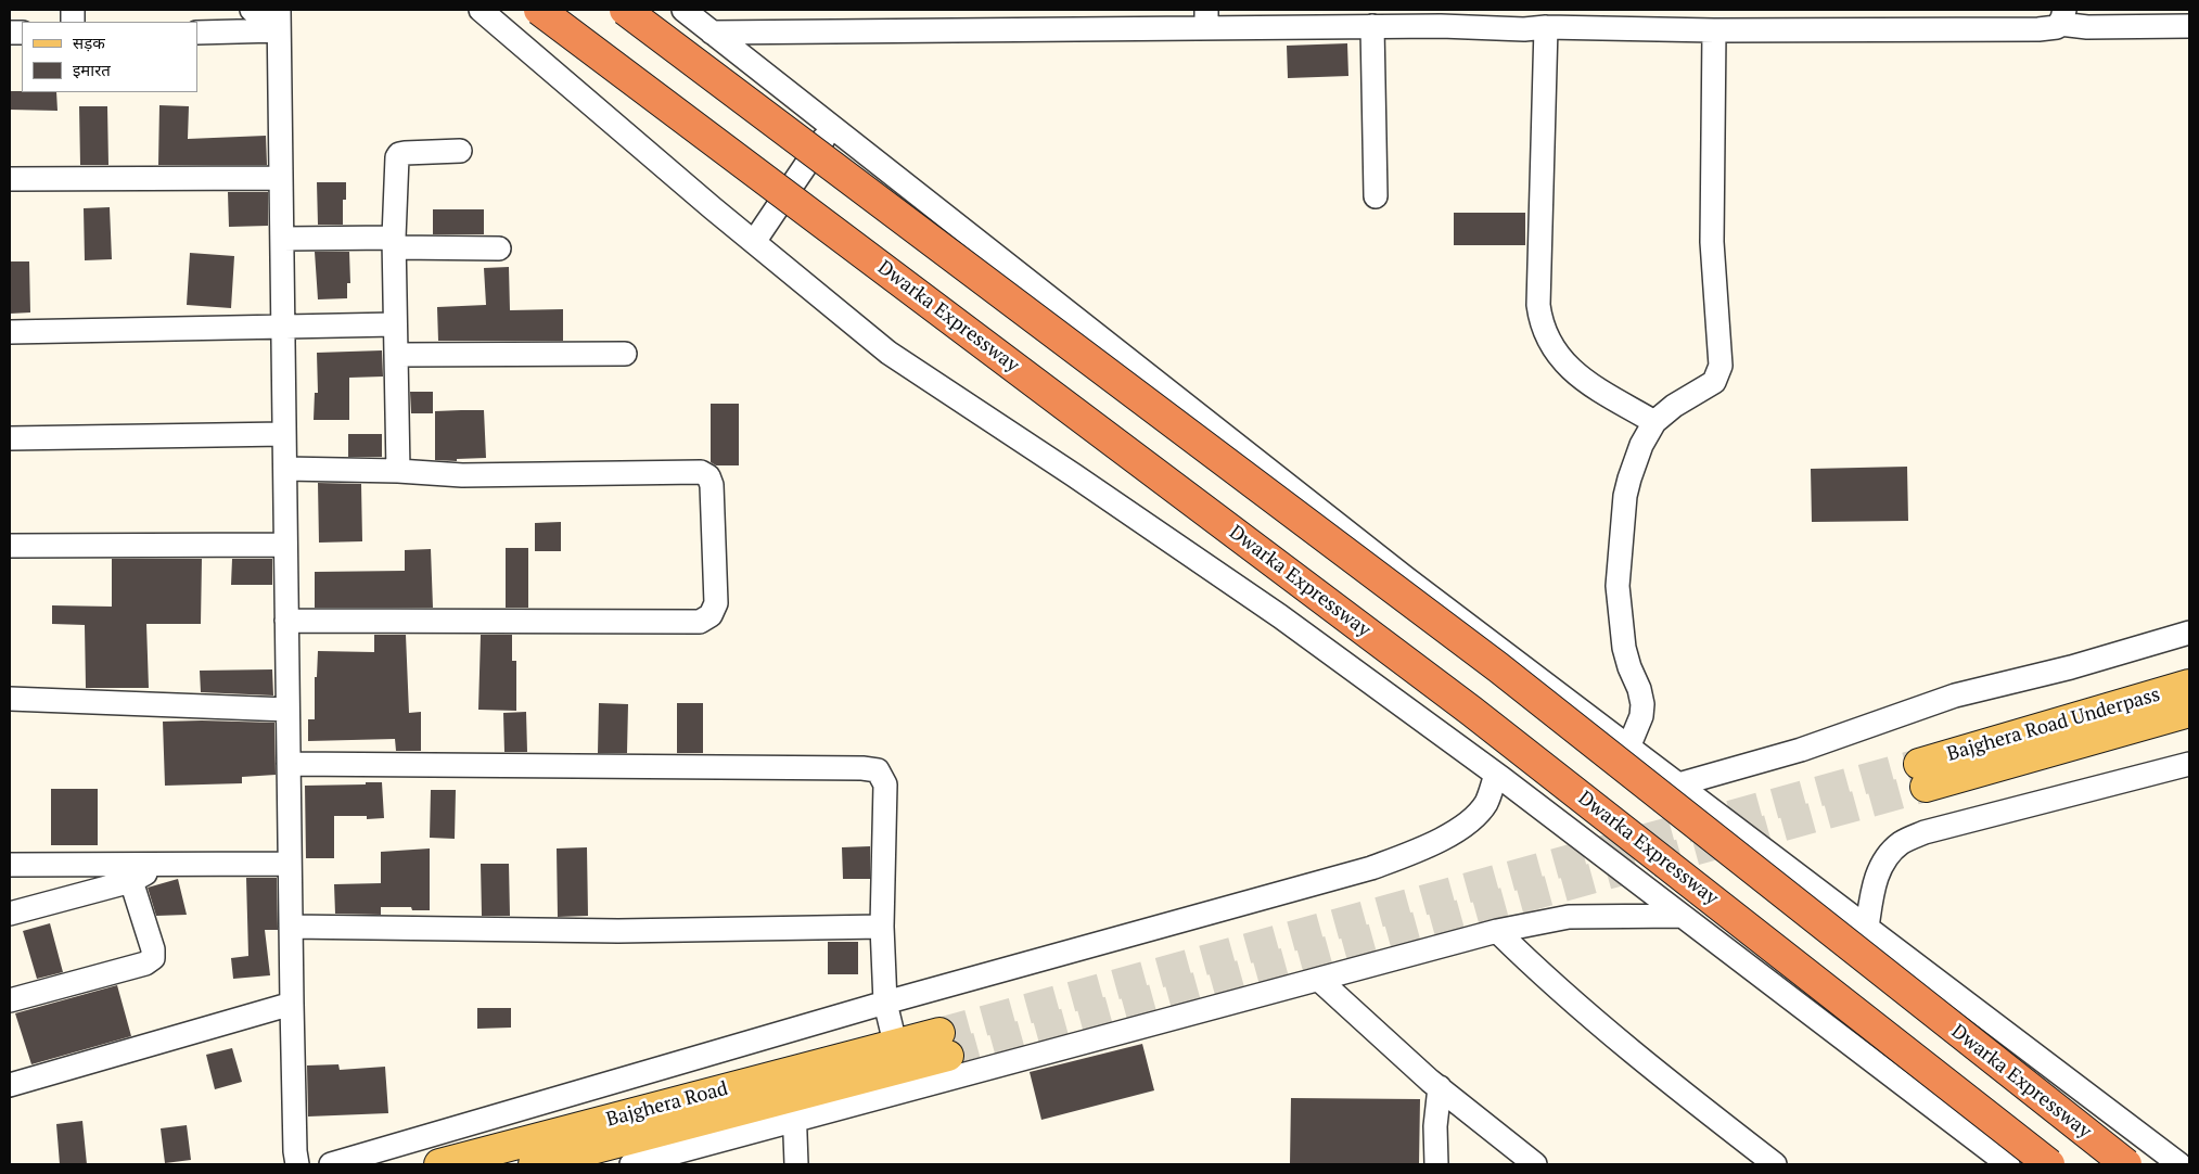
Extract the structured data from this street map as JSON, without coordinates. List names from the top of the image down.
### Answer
{
  "streets": {
    "highway": ["Dwarka Expressway"],
    "main road": ["Bajghera Road Underpass", "Bajghera Road"]
  },
  "legend": ["सड़क", "इमारत"]
}
